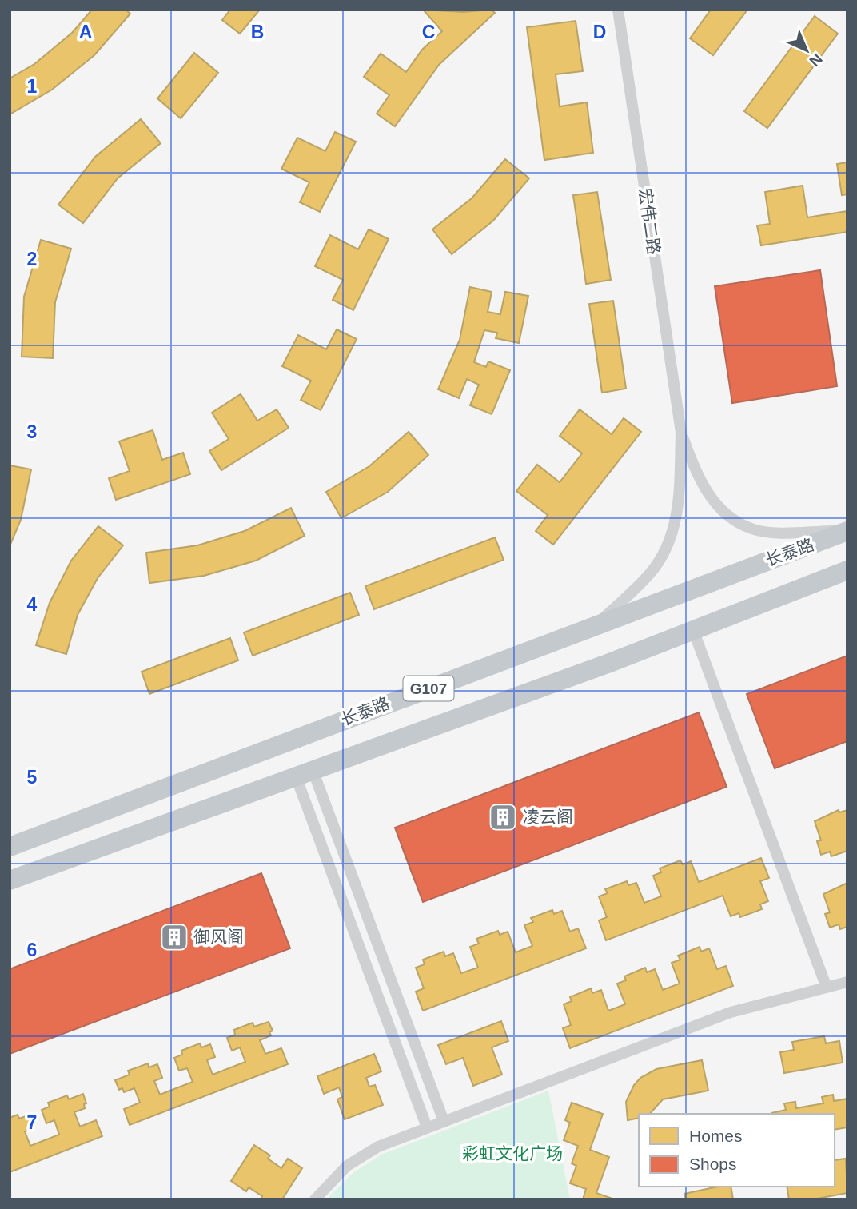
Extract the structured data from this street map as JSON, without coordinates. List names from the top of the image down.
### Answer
{
  "streets": {
    "highway": ["长泰路", "G107"],
    "street": ["宏伟二路"]
  },
  "parks": ["彩虹文化广场"],
  "places": {
    "building": ["凌云阁", "御风阁"]
  },
  "legend": ["Homes", "Shops"],
  "north": "bottom right",
  "grid": {
    "columns": [
      "A",
      "B",
      "C",
      "D"
    ],
    "rows": [
      "1",
      "2",
      "3",
      "4",
      "5",
      "6",
      "7"
    ]
  }
}
